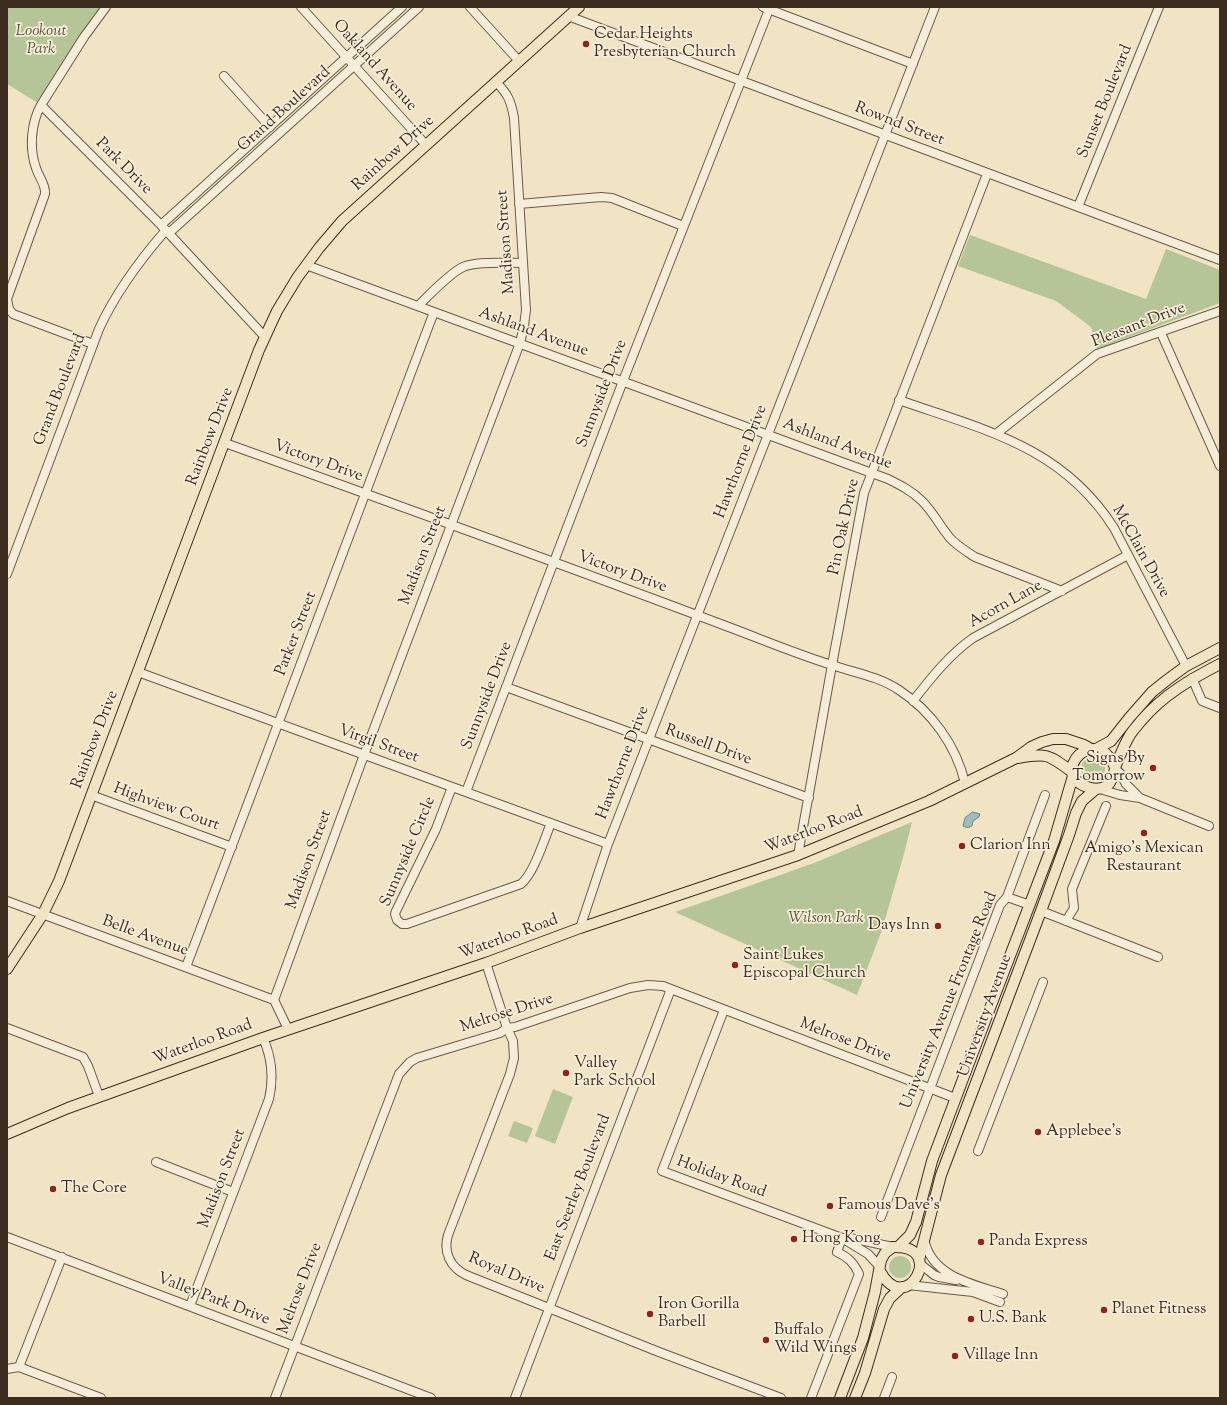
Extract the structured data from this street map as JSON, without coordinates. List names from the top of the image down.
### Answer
{
  "streets": {
    "main road": ["Rainbow Drive", "Waterloo Road", "University Avenue"],
    "street": [
      "Oakland Avenue",
      "Sunset Boulevard",
      "Grand Boulevard",
      "Rownd Street",
      "Park Drive",
      "Madison Street",
      "Pleasant Drive",
      "Ashland Avenue",
      "Sunnyside Drive",
      "Victory Drive",
      "Hawthorne Drive",
      "Pin Oak Drive",
      "McClain Drive",
      "Acorn Lane",
      "Parker Street",
      "Virgil Street",
      "Russell Drive",
      "Highview Court",
      "Sunnyside Circle",
      "Belle Avenue",
      "University Avenue Frontage Road",
      "Melrose Drive",
      "Holiday Road",
      "East Seerley Boulevard",
      "Royal Drive",
      "Valley Park Drive"
    ]
  },
  "crossings": [
    ["Oakland Avenue", "Grand Boulevard"],
    ["Oakland Avenue", "Rainbow Drive"],
    ["Sunset Boulevard", "Rownd Street"],
    ["Grand Boulevard", "Park Drive"],
    ["Rownd Street", "Rainbow Drive"],
    ["Rownd Street", "Sunnyside Drive"],
    ["Rownd Street", "Hawthorne Drive"],
    ["Rownd Street", "Pin Oak Drive"],
    ["Rainbow Drive", "Park Drive"],
    ["Rainbow Drive", "Madison Street"],
    ["Rainbow Drive", "Ashland Avenue"],
    ["Rainbow Drive", "Victory Drive"],
    ["Rainbow Drive", "Virgil Street"],
    ["Rainbow Drive", "Highview Court"],
    ["Rainbow Drive", "Belle Avenue"],
    ["Madison Street", "Ashland Avenue"],
    ["Madison Street", "Victory Drive"],
    ["Madison Street", "Virgil Street"],
    ["Madison Street", "Waterloo Road"],
    ["Madison Street", "Belle Avenue"],
    ["Madison Street", "Valley Park Drive"],
    ["Pleasant Drive", "McClain Drive"],
    ["Ashland Avenue", "Sunnyside Drive"],
    ["Ashland Avenue", "Hawthorne Drive"],
    ["Ashland Avenue", "Pin Oak Drive"],
    ["Ashland Avenue", "Acorn Lane"],
    ["Ashland Avenue", "Parker Street"],
    ["Sunnyside Drive", "Victory Drive"],
    ["Sunnyside Drive", "Virgil Street"],
    ["Sunnyside Drive", "Russell Drive"],
    ["Victory Drive", "Hawthorne Drive"],
    ["Victory Drive", "Pin Oak Drive"],
    ["Victory Drive", "Acorn Lane"],
    ["Victory Drive", "Parker Street"],
    ["Victory Drive", "Waterloo Road"],
    ["Hawthorne Drive", "Virgil Street"],
    ["Hawthorne Drive", "Russell Drive"],
    ["Hawthorne Drive", "Waterloo Road"],
    ["Pin Oak Drive", "McClain Drive"],
    ["Pin Oak Drive", "Russell Drive"],
    ["Pin Oak Drive", "Waterloo Road"],
    ["McClain Drive", "Acorn Lane"],
    ["Parker Street", "Virgil Street"],
    ["Parker Street", "Highview Court"],
    ["Parker Street", "Belle Avenue"],
    ["Virgil Street", "Sunnyside Circle"],
    ["Waterloo Road", "University Avenue"],
    ["Waterloo Road", "Royal Drive"],
    ["University Avenue Frontage Road", "Melrose Drive"],
    ["Melrose Drive", "University Avenue"],
    ["Melrose Drive", "Holiday Road"],
    ["Melrose Drive", "East Seerley Boulevard"],
    ["Melrose Drive", "Royal Drive"],
    ["Melrose Drive", "Valley Park Drive"],
    ["University Avenue", "Holiday Road"],
    ["East Seerley Boulevard", "Royal Drive"]
  ],
  "parks": ["Lookout Park", "Wilson Park"],
  "places": [
    "Cedar Heights Presbyterian Church",
    "Signs By Tomorrow",
    "Amigo's Mexican Restaurant",
    "Clarion Inn",
    "Days Inn",
    "Saint Lukes Episcopal Church",
    "Valley Park School",
    "Applebee's",
    "The Core",
    "Famous Dave's",
    "Hong Kong",
    "Panda Express",
    "Planet Fitness",
    "Iron Gorilla Barbell",
    "U.S. Bank",
    "Buffalo Wild Wings",
    "Village Inn"
  ]
}
